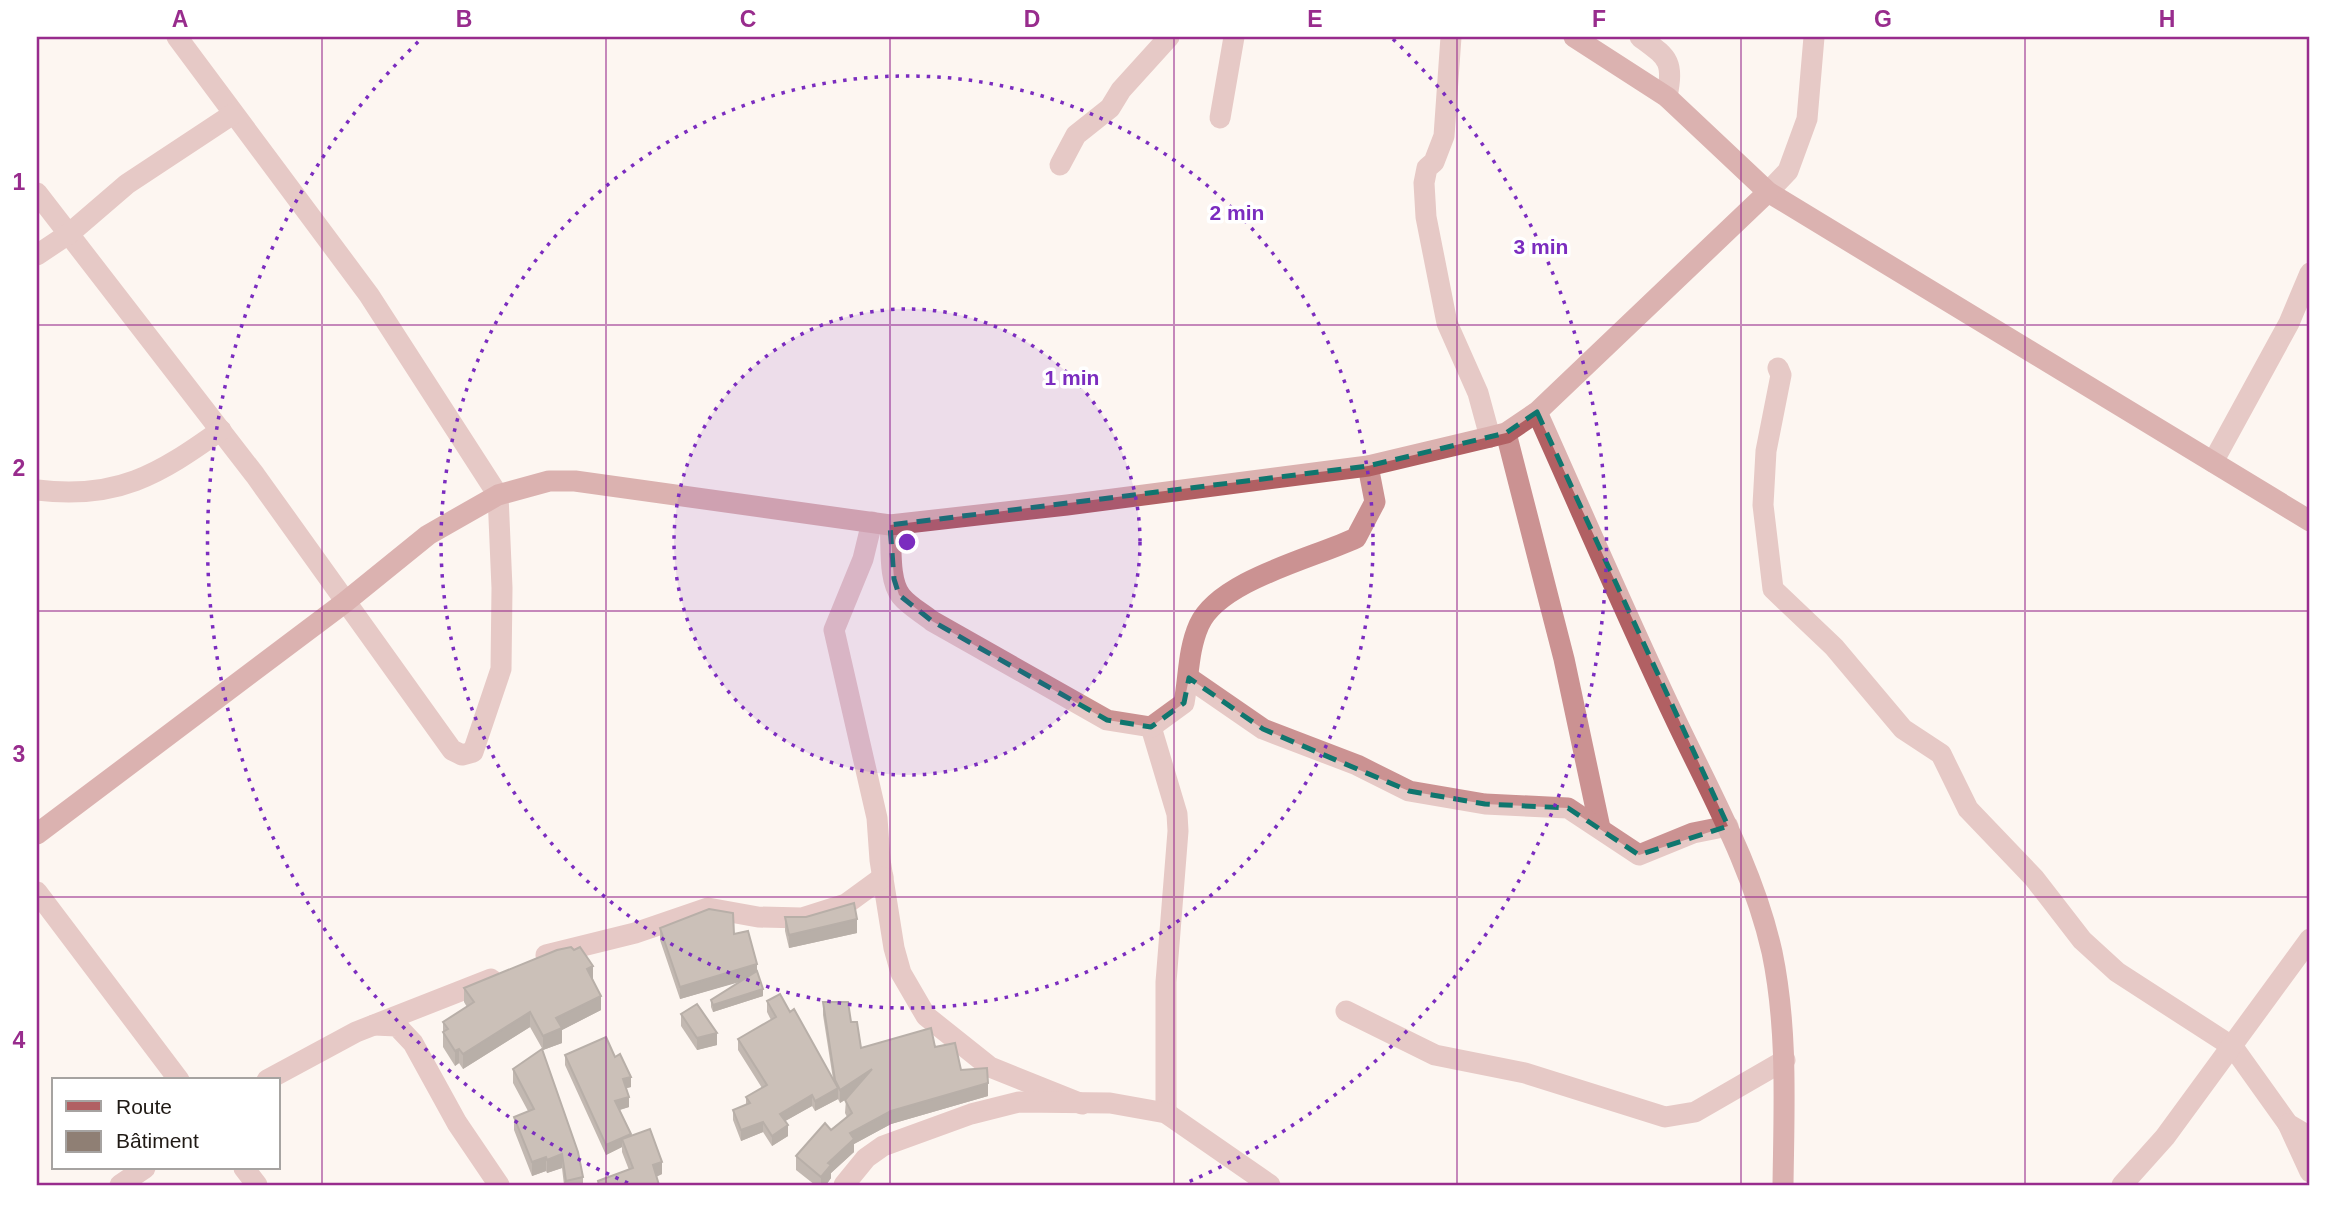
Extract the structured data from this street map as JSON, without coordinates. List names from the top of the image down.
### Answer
{
  "legend": ["Route", "Bâtiment"],
  "grid": {
    "columns": [
      "A",
      "B",
      "C",
      "D",
      "E",
      "F",
      "G",
      "H"
    ],
    "rows": [
      "1",
      "2",
      "3",
      "4"
    ]
  },
  "rings": ["2 min", "3 min", "1 min"]
}
